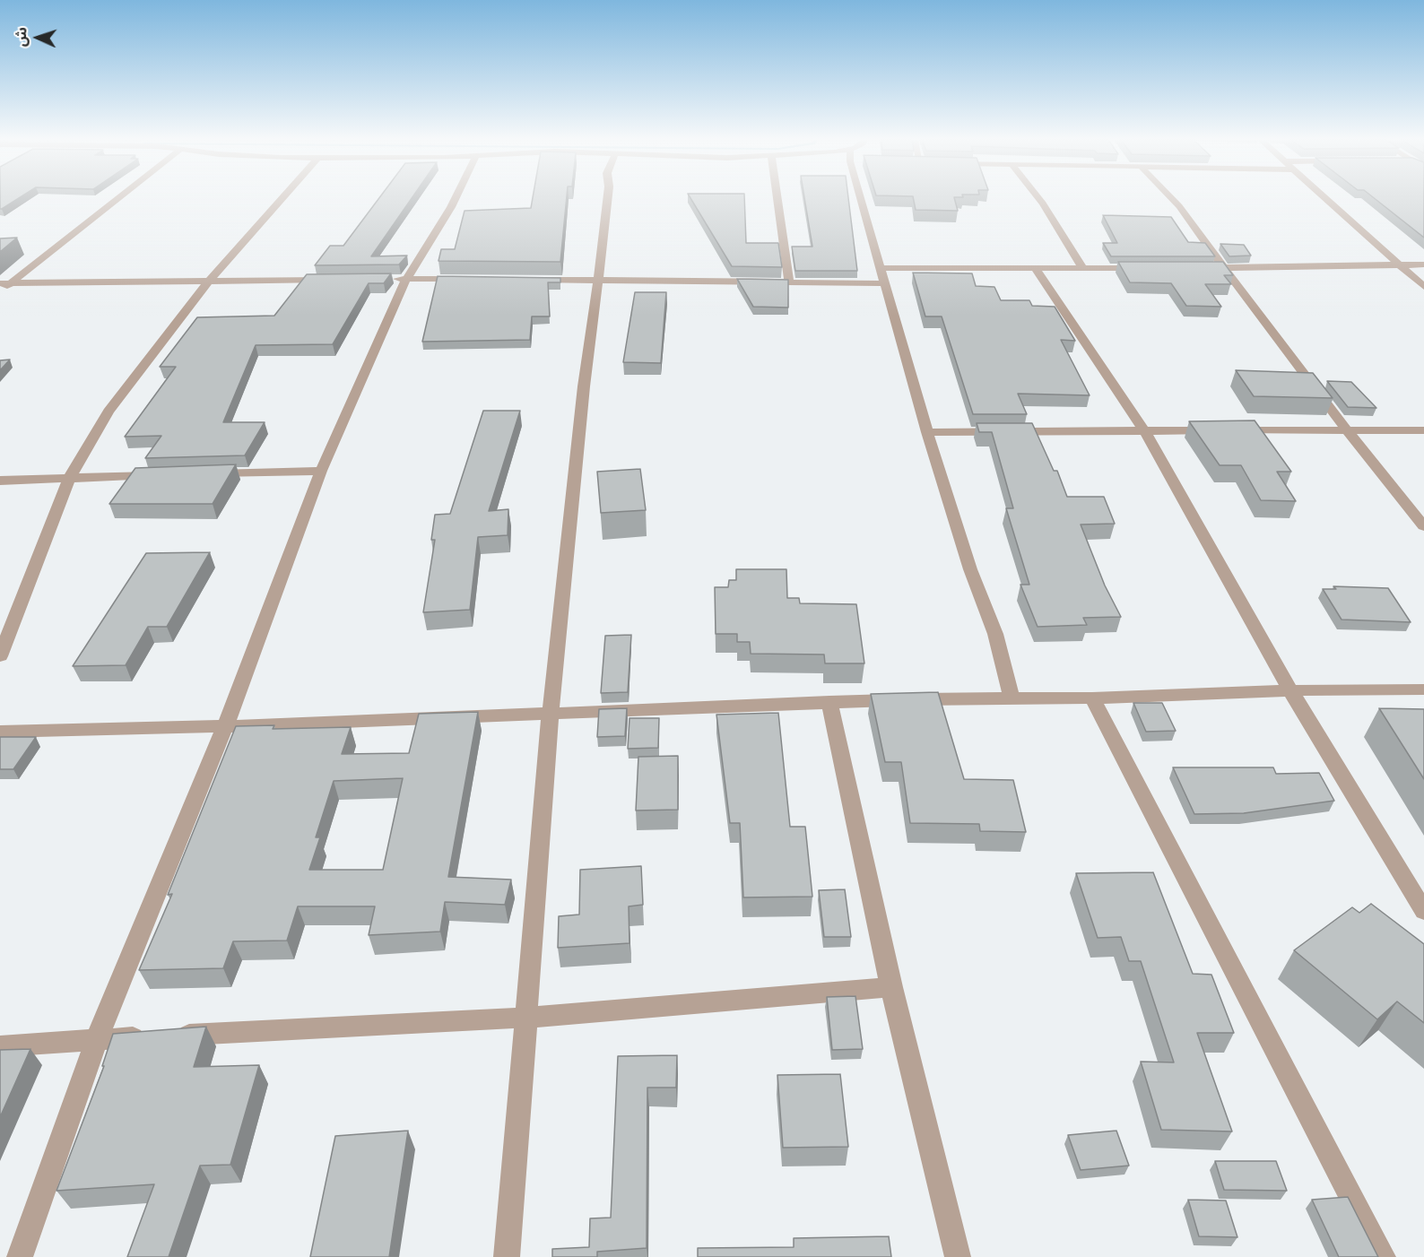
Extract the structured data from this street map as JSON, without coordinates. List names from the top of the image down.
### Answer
{
  "north": "left"
}
